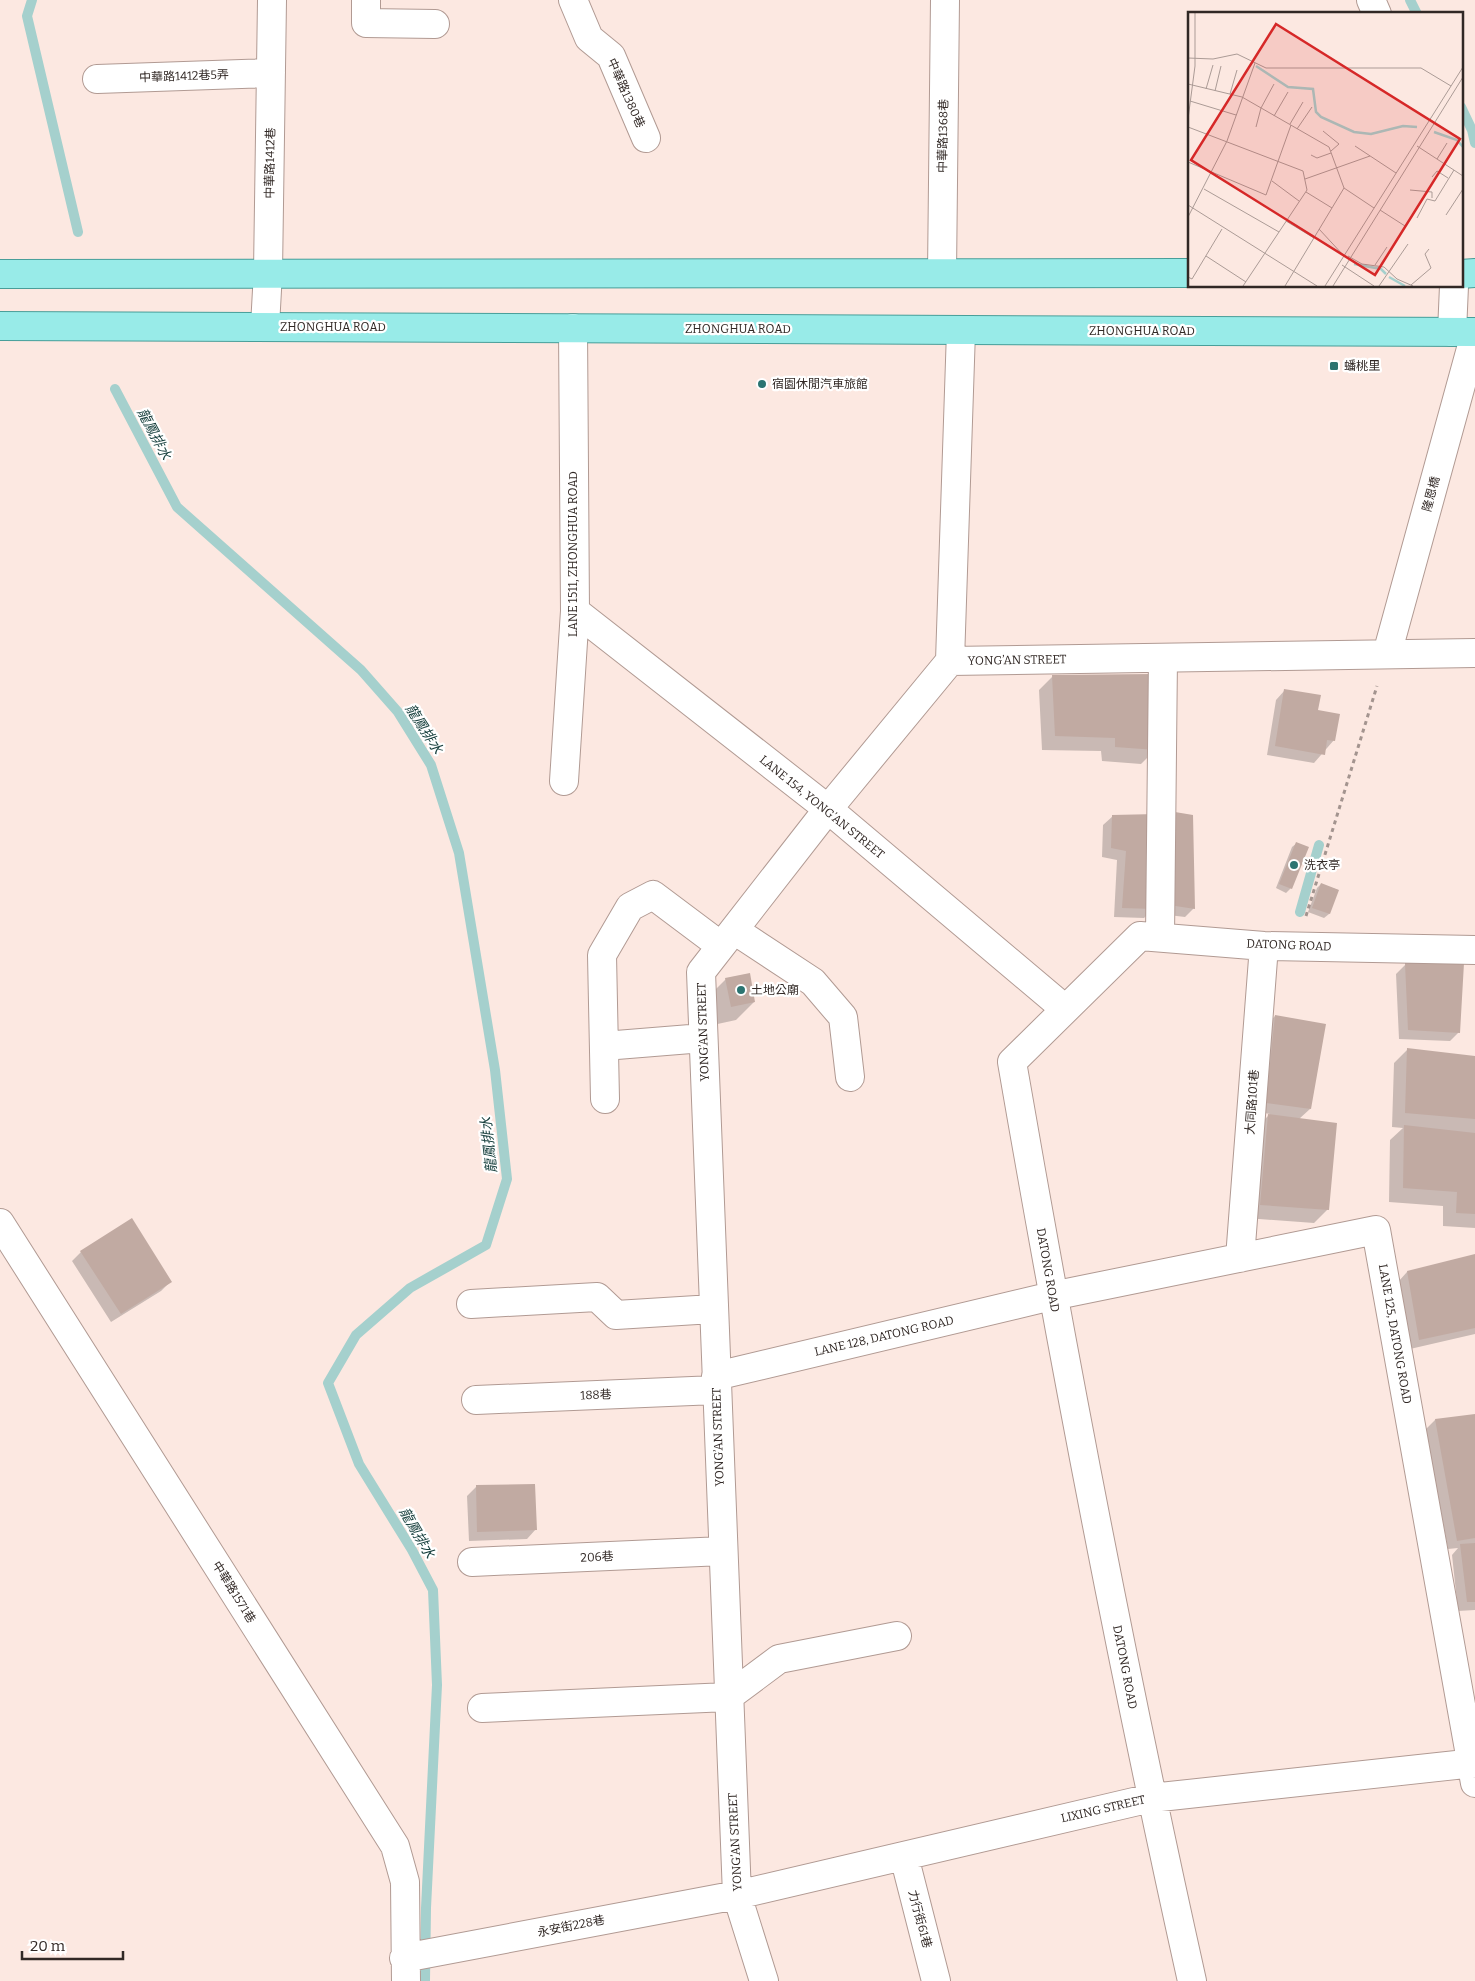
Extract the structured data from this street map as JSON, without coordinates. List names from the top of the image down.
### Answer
{
  "streets": {
    "main road": ["ZHONGHUA ROAD"],
    "street": [
      "中華路1412巷5弄",
      "中華路1380巷",
      "中華路1368巷",
      "中華路1412巷",
      "隆恩橋",
      "LANE 1511, ZHONGHUA ROAD",
      "YONG’AN STREET",
      "LANE 154, YONG’AN STREET",
      "DATONG ROAD",
      "大同路101巷",
      "LANE 125, DATONG ROAD",
      "LANE 128, DATONG ROAD",
      "188巷",
      "206巷",
      "中華路1571巷",
      "LIXING STREET",
      "力行街61巷",
      "永安街228巷"
    ]
  },
  "crossings": [
    ["中華路1412巷5弄", "中華路1412巷"],
    ["中華路1412巷", "ZHONGHUA ROAD"],
    ["ZHONGHUA ROAD", "隆恩橋"],
    ["ZHONGHUA ROAD", "LANE 1511, ZHONGHUA ROAD"],
    ["隆恩橋", "YONG’AN STREET"],
    ["LANE 1511, ZHONGHUA ROAD", "LANE 154, YONG’AN STREET"],
    ["YONG’AN STREET", "LANE 154, YONG’AN STREET"],
    ["YONG’AN STREET", "LANE 128, DATONG ROAD"],
    ["YONG’AN STREET", "188巷"],
    ["YONG’AN STREET", "206巷"],
    ["YONG’AN STREET", "LIXING STREET"],
    ["YONG’AN STREET", "永安街228巷"],
    ["LANE 154, YONG’AN STREET", "DATONG ROAD"],
    ["DATONG ROAD", "大同路101巷"],
    ["DATONG ROAD", "LANE 125, DATONG ROAD"],
    ["DATONG ROAD", "LANE 128, DATONG ROAD"],
    ["DATONG ROAD", "LIXING STREET"],
    ["大同路101巷", "LANE 125, DATONG ROAD"],
    ["LANE 125, DATONG ROAD", "LANE 128, DATONG ROAD"],
    ["LANE 125, DATONG ROAD", "LIXING STREET"],
    ["LANE 128, DATONG ROAD", "188巷"],
    ["中華路1571巷", "永安街228巷"],
    ["LIXING STREET", "力行街61巷"],
    ["LIXING STREET", "永安街228巷"]
  ],
  "water": ["龍鳳排水"],
  "places": {
    "transit": ["蟠桃里"],
    "other": ["宿園休閒汽車旅館", "洗衣亭", "土地公廟"]
  },
  "scale_bar": "20 m"
}
